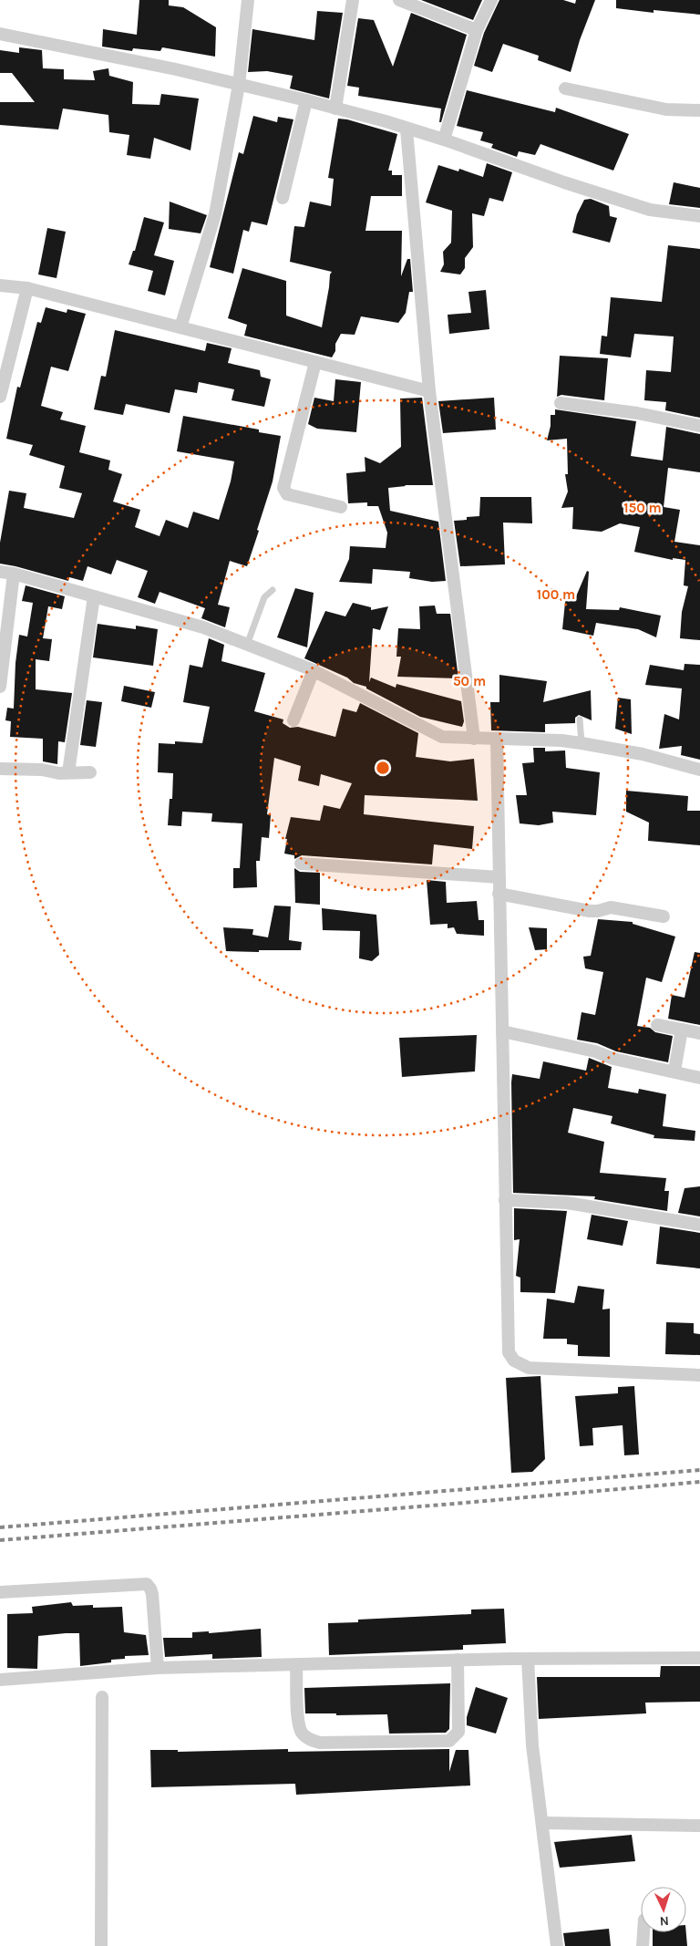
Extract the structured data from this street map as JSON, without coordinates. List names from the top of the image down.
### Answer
{
  "north": "bottom",
  "rings": ["150 m", "100 m", "50 m"]
}
